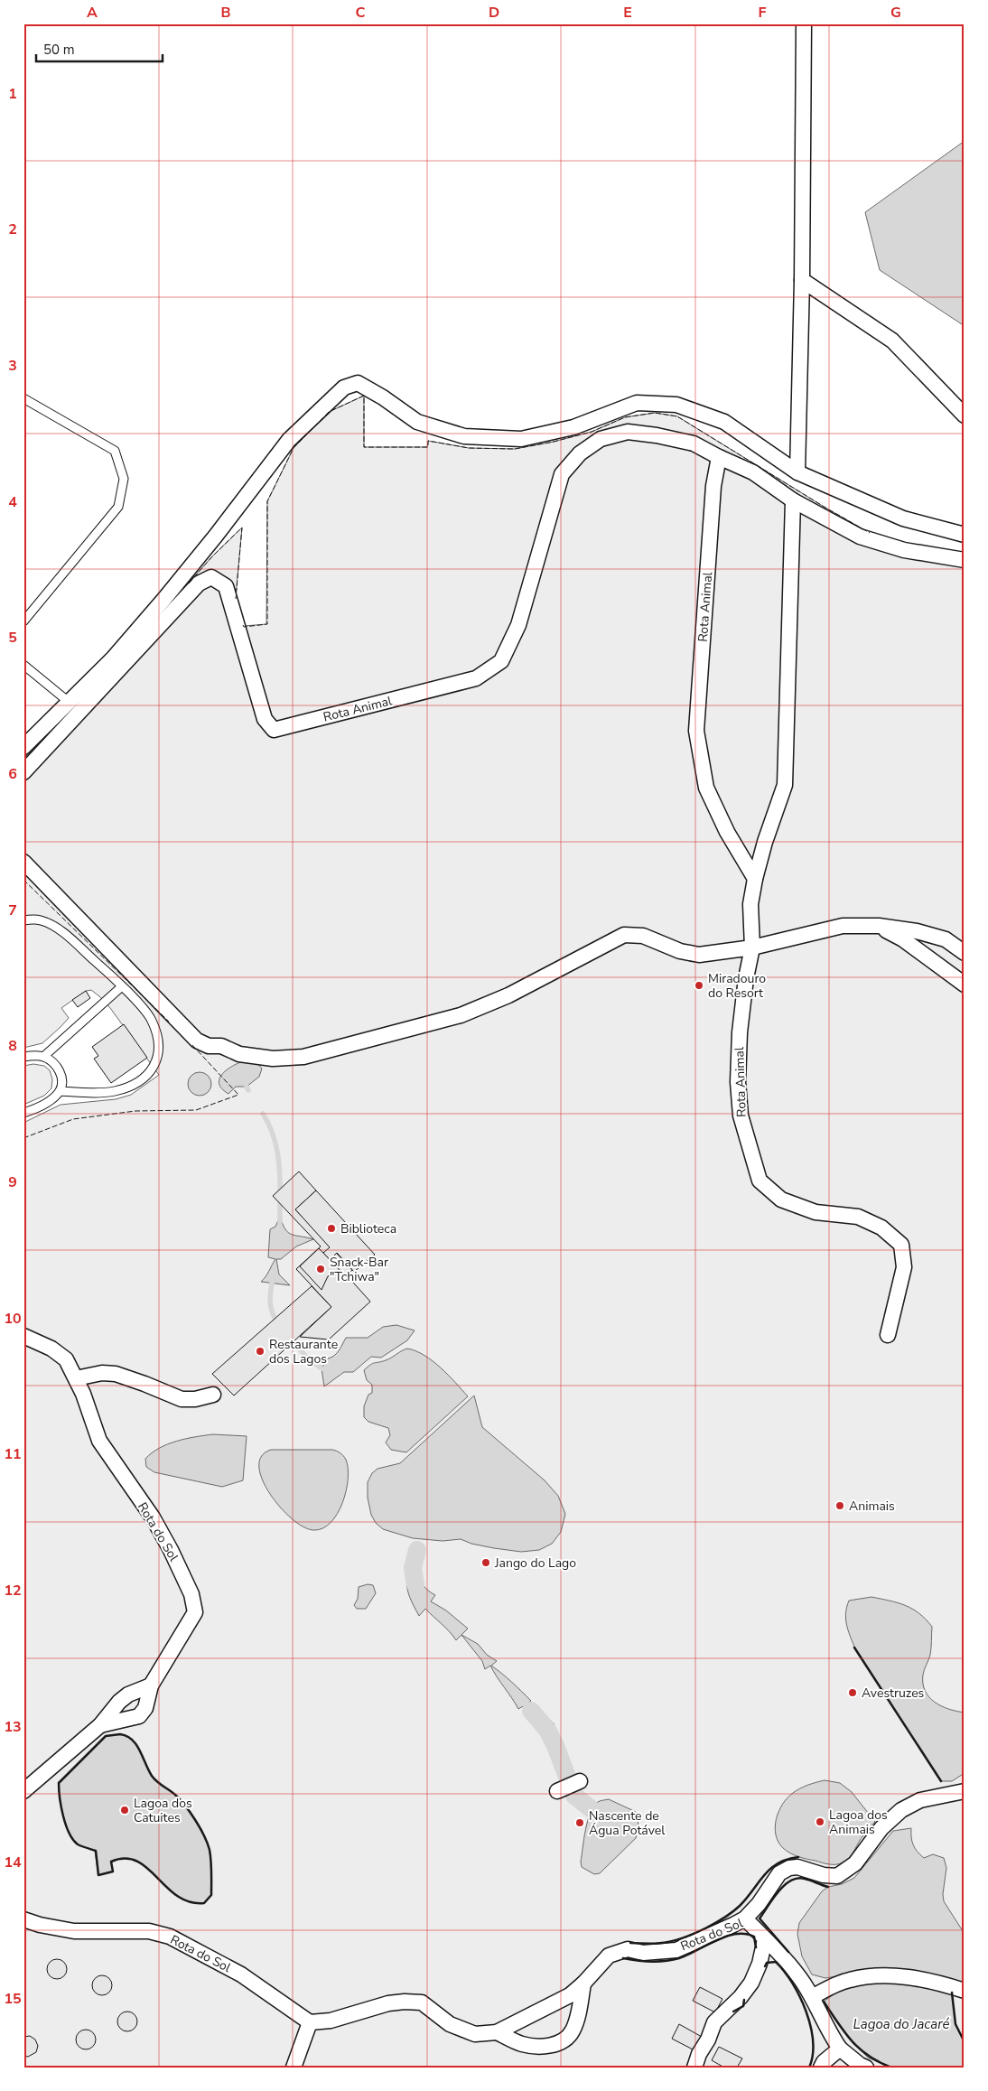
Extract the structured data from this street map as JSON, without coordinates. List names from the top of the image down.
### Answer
{
  "streets": {
    "street": ["Rota Animal", "Rota do Sol"]
  },
  "water": ["Lagoa do Jacaré"],
  "places": [
    "Miradouro do Resort",
    "Biblioteca",
    "Snack-Bar \"Tchiwa\"",
    "Restaurante dos Lagos",
    "Animais",
    "Jango do Lago",
    "Avestruzes",
    "Lagoa dos Catuites",
    "Lagoa dos Animais",
    "Nascente de Água Potável"
  ],
  "scale_bar": "50 m",
  "grid": {
    "columns": [
      "A",
      "B",
      "C",
      "D",
      "E",
      "F",
      "G"
    ],
    "rows": [
      "1",
      "2",
      "3",
      "4",
      "5",
      "6",
      "7",
      "8",
      "9",
      "10",
      "11",
      "12",
      "13",
      "14",
      "15"
    ]
  }
}
